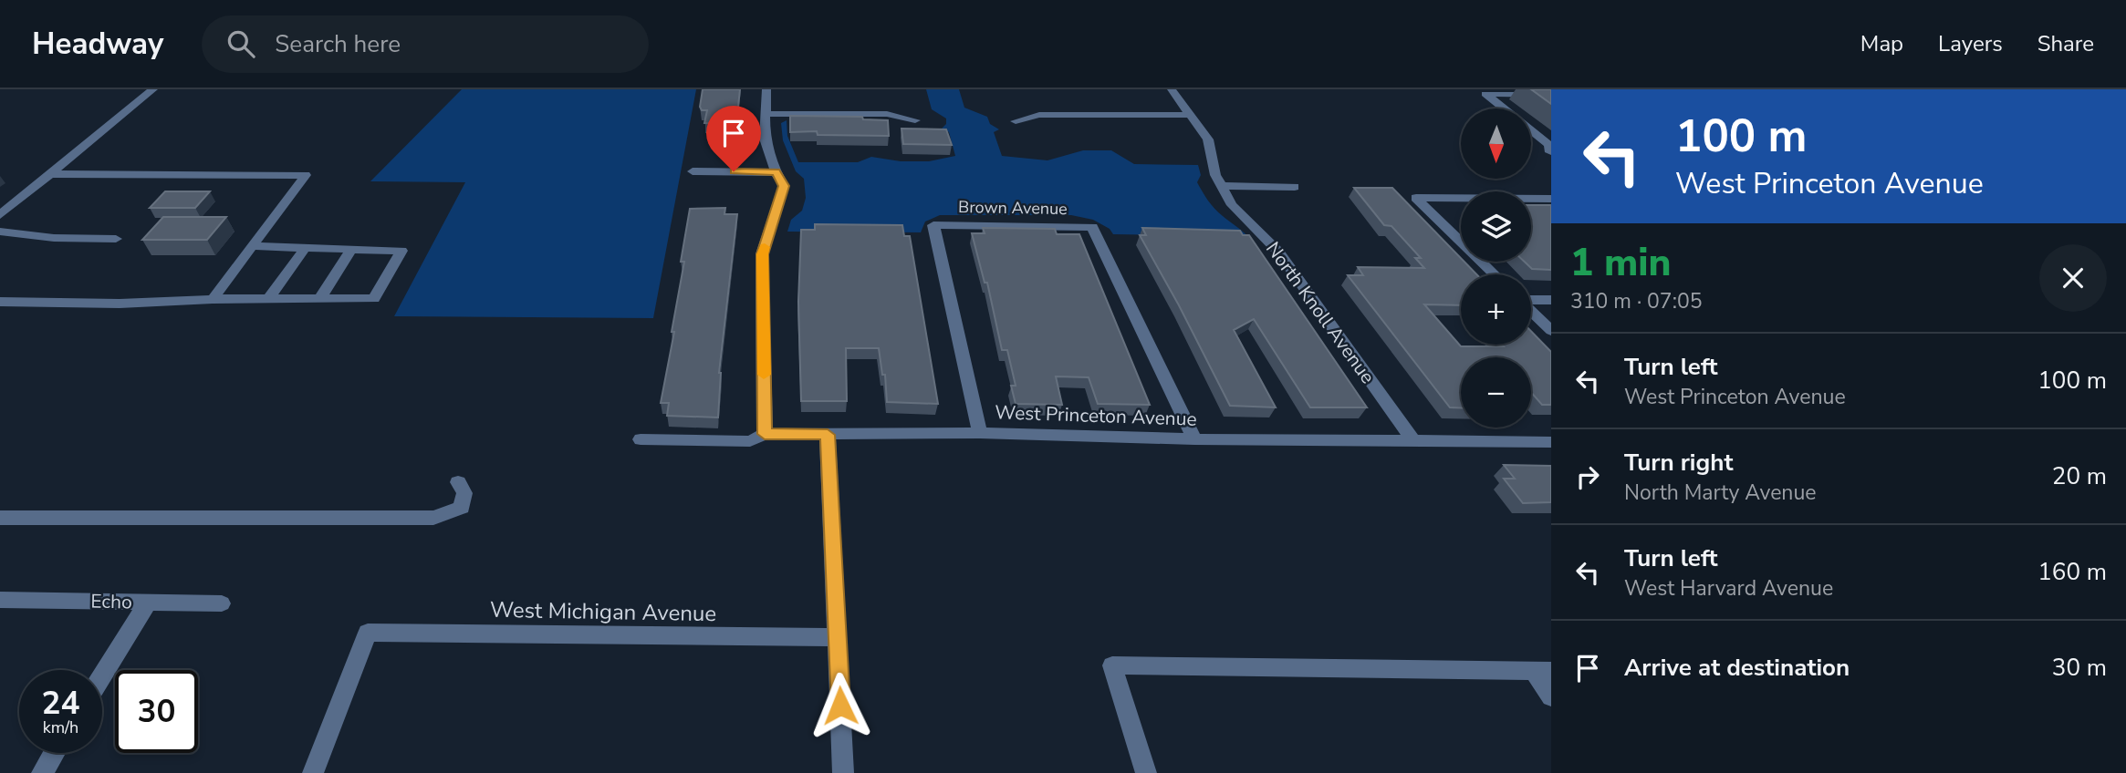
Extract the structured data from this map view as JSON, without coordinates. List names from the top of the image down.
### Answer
{
  "streets": {
    "street": [
      "Brown Avenue",
      "North Knoll Avenue",
      "West Princeton Avenue",
      "Echo",
      "West Michigan Avenue"
    ]
  },
  "crossings": [
    ["Brown Avenue", "West Princeton Avenue"],
    ["North Knoll Avenue", "West Princeton Avenue"]
  ],
  "north": "bottom",
  "page": {
    "header": "Headway",
    "search": "Search here",
    "nav": ["Map", "Layers", "Share"],
    "turn": ["100 m", "West Princeton Avenue"],
    "map_buttons": ["+", "−"],
    "heading": ["1 min", "310 m · 07:05"],
    "list": [
      {
        "name": "Turn left",
        "note": "West Princeton Avenue",
        "value": "100 m"
      },
      {
        "name": "Turn right",
        "note": "North Marty Avenue",
        "value": "20 m"
      },
      {
        "name": "Turn left",
        "note": "West Harvard Avenue",
        "value": "160 m"
      },
      {
        "name": "Arrive at destination",
        "value": "30 m"
      }
    ],
    "speed": "24 km/h",
    "limit": "30"
  }
}
